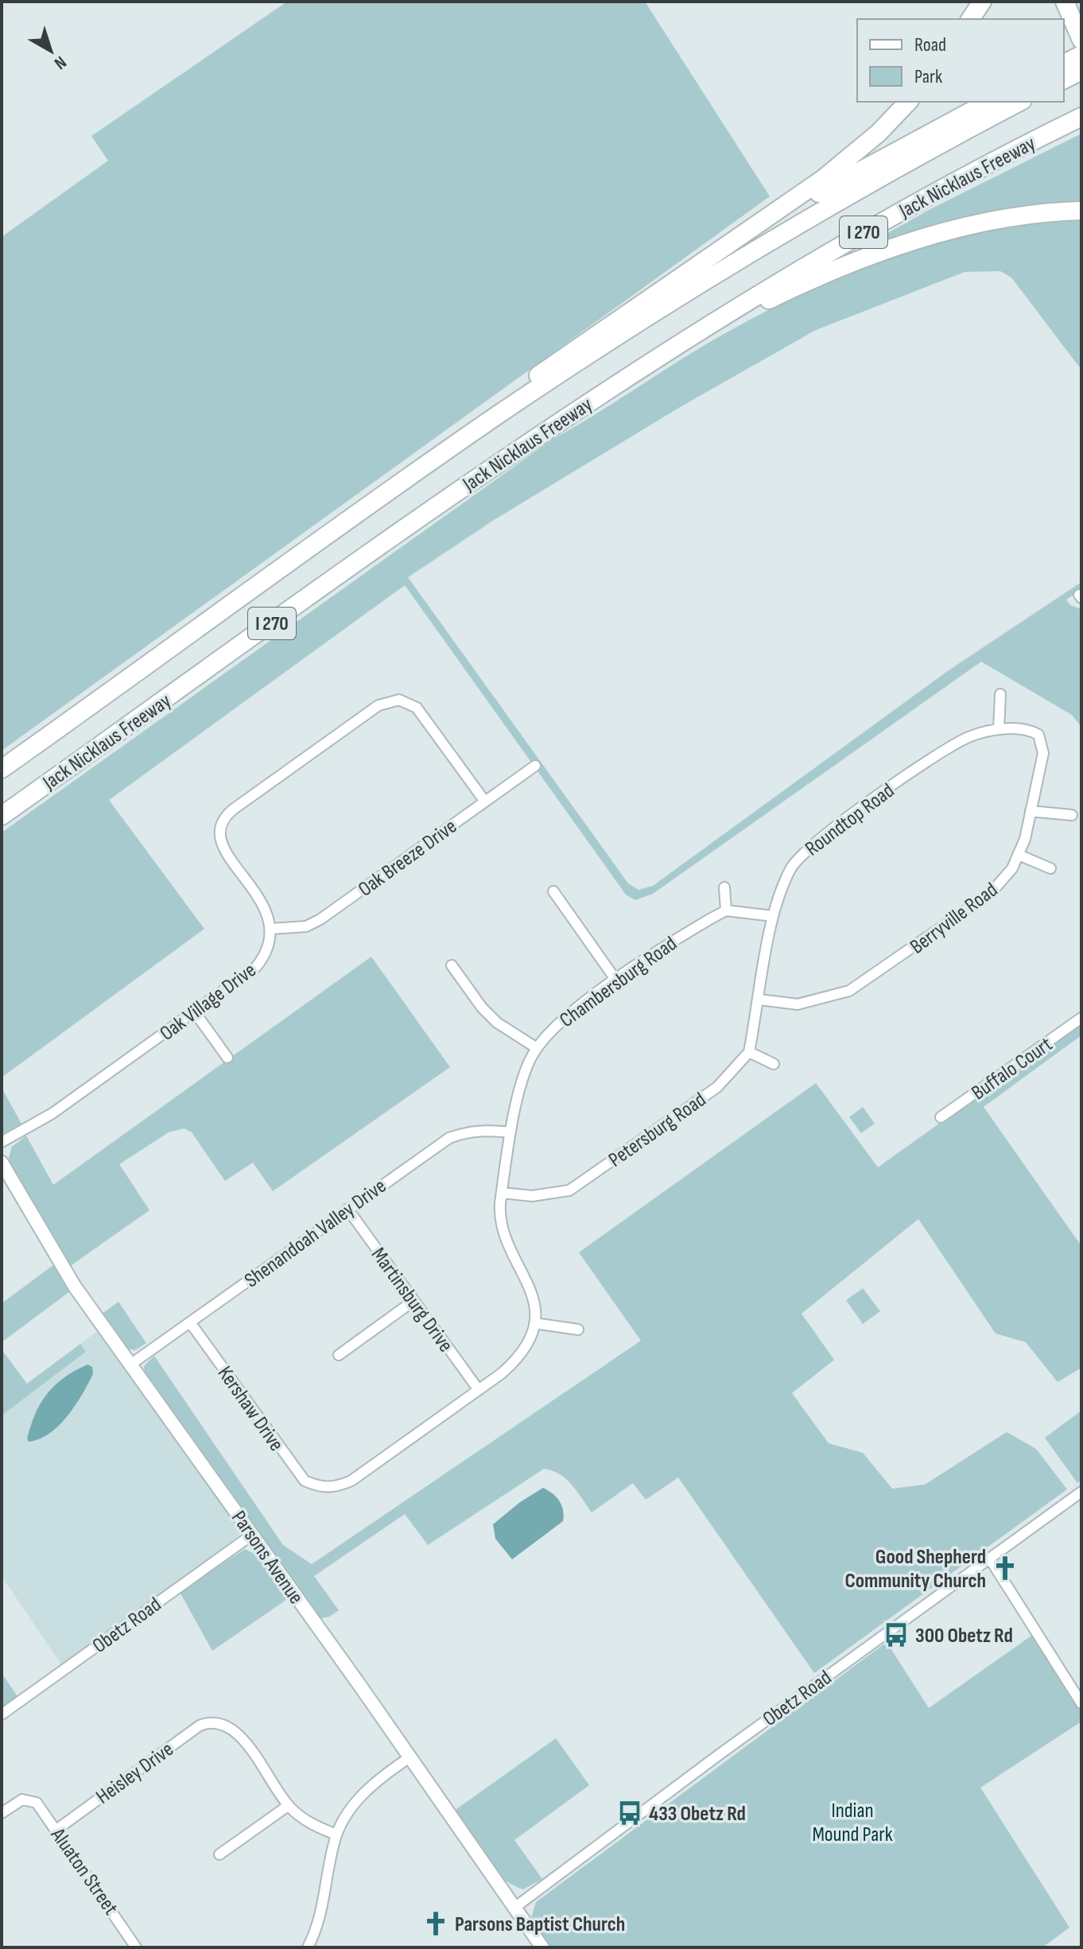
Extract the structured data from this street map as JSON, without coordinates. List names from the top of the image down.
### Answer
{
  "streets": {
    "highway": ["Jack Nicklaus Freeway", "I 270"],
    "street": [
      "Roundtop Road",
      "Oak Breeze Drive",
      "Berryville Road",
      "Chambersburg Road",
      "Oak Village Drive",
      "Buffalo Court",
      "Petersburg Road",
      "Shenandoah Valley Drive",
      "Martinsburg Drive",
      "Kershaw Drive",
      "Parsons Avenue",
      "Obetz Road",
      "Heisley Drive",
      "Aluaton Street"
    ]
  },
  "crossings": [
    ["Roundtop Road", "Berryville Road"],
    ["Oak Breeze Drive", "Oak Village Drive"],
    ["Chambersburg Road", "Petersburg Road"],
    ["Chambersburg Road", "Shenandoah Valley Drive"],
    ["Shenandoah Valley Drive", "Martinsburg Drive"],
    ["Shenandoah Valley Drive", "Kershaw Drive"],
    ["Shenandoah Valley Drive", "Parsons Avenue"],
    ["Martinsburg Drive", "Kershaw Drive"],
    ["Parsons Avenue", "Obetz Road"],
    ["Heisley Drive", "Aluaton Street"]
  ],
  "parks": ["Indian Mound Park"],
  "places": {
    "church": ["Good Shepherd Community Church", "Parsons Baptist Church"],
    "bus stop": ["300 Obetz Rd", "433 Obetz Rd"]
  },
  "legend": ["Road", "Park"],
  "north": "bottom right"
}
